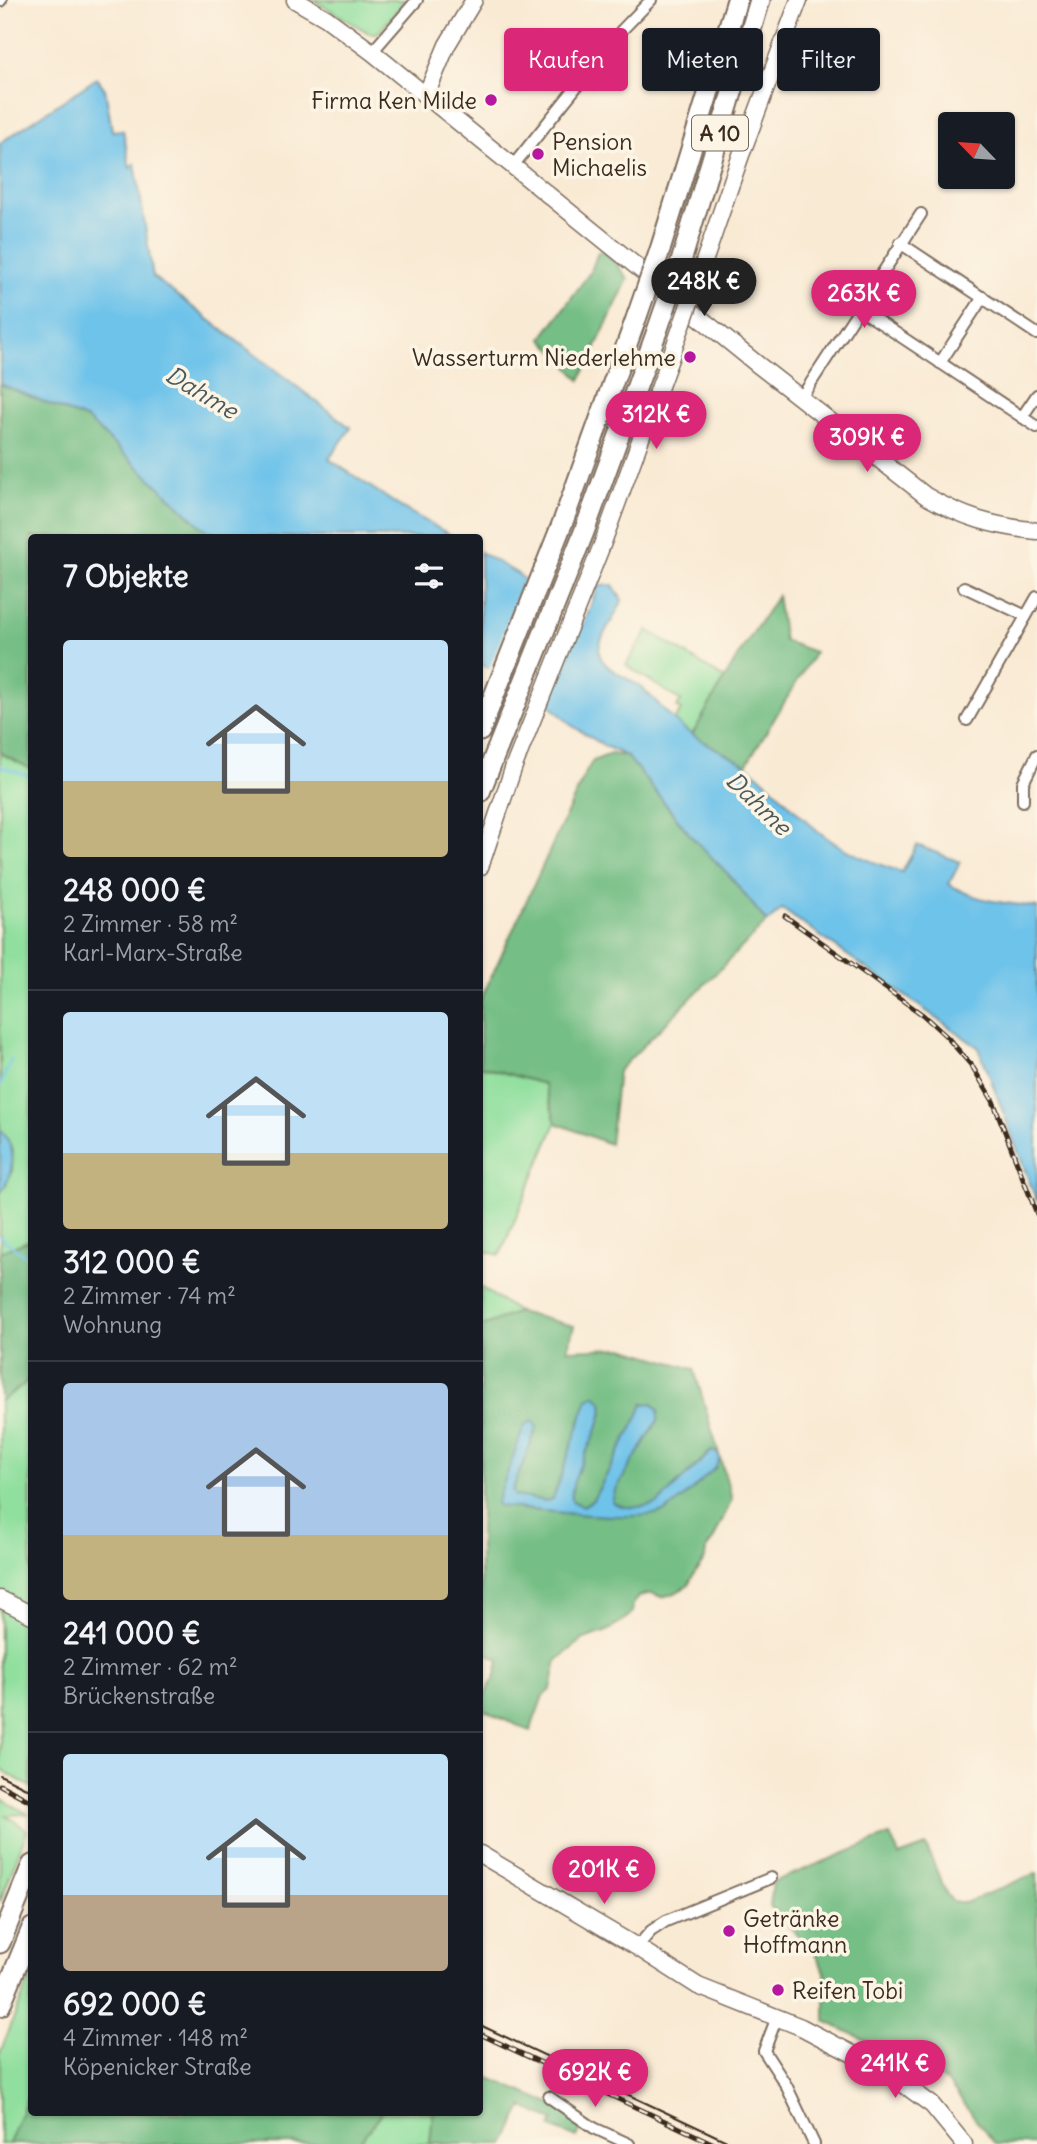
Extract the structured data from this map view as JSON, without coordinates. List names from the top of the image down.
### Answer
{
  "streets": {
    "highway": ["A 10"]
  },
  "water": ["Dahme"],
  "places": [
    "Firma Ken Milde",
    "Pension Michaelis",
    "Wasserturm Niederlehme",
    "Getränke Hoffmann",
    "Reifen Tobi"
  ],
  "north": "top left",
  "page": {
    "chip": ["Kaufen", "Mieten", "Filter"],
    "price": [
      "248K €",
      "263K €",
      "312K €",
      "309K €",
      "201K €",
      "241K €",
      "692K €"
    ],
    "heading": "7 Objekte",
    "list": [
      {
        "name": "248 000 €",
        "note": "2 Zimmer · 58 m² · Karl-Marx-Straße"
      },
      {
        "name": "312 000 €",
        "note": "2 Zimmer · 74 m² · Wohnung"
      },
      {
        "name": "241 000 €",
        "note": "2 Zimmer · 62 m² · Brückenstraße"
      },
      {
        "name": "692 000 €",
        "note": "4 Zimmer · 148 m² · Köpenicker Straße"
      }
    ]
  }
}
